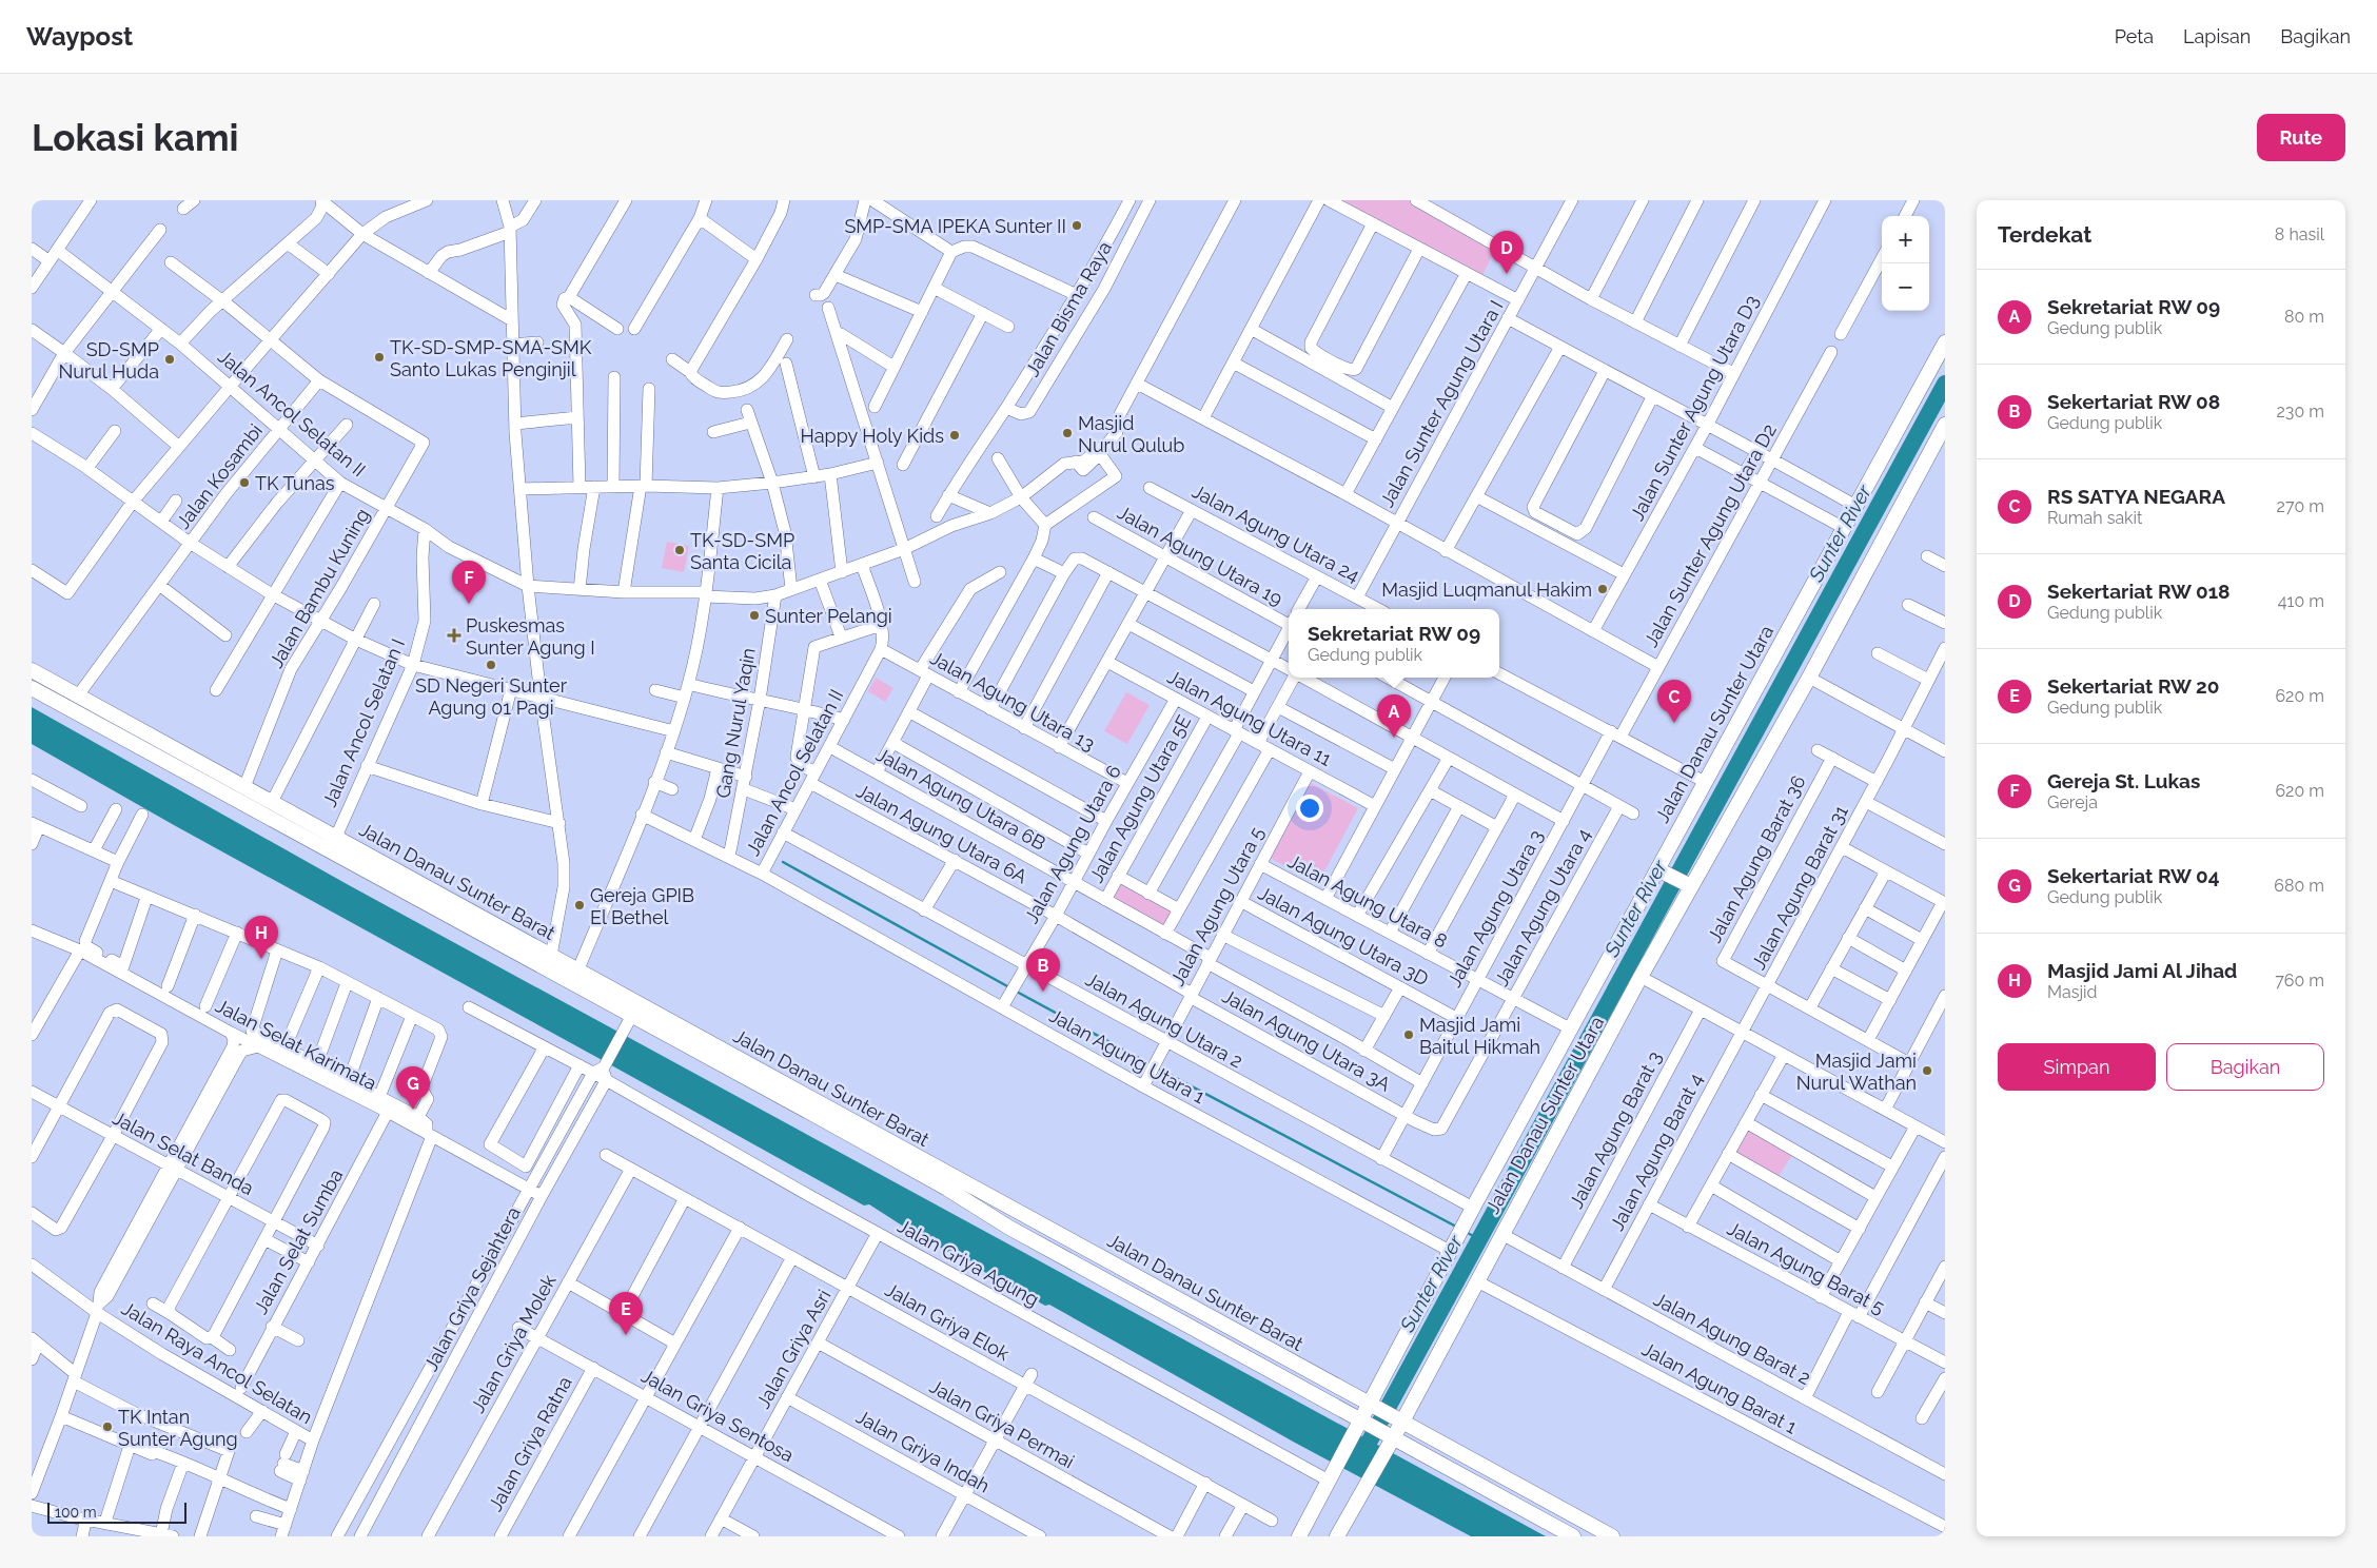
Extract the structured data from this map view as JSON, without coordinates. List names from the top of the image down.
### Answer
{
  "streets": {
    "main road": ["Jalan Danau Sunter Utara", "Jalan Danau Sunter Barat"],
    "street": [
      "Jalan Bisma Raya",
      "Jalan Sunter Agung Utara I",
      "Jalan Sunter Agung Utara D3",
      "Jalan Ancol Selatan II",
      "Jalan Kosambi",
      "Jalan Agung Utara 24",
      "Jalan Sunter Agung Utara D2",
      "Jalan Agung Utara 19",
      "Jalan Bambu Kuning",
      "Jalan Agung Utara 13",
      "Jalan Agung Utara 11",
      "Jalan Ancol Selatan I",
      "Gang Nurul Yaqin",
      "Jalan Agung Utara 6B",
      "Jalan Agung Utara 5E",
      "Jalan Agung Utara 6A",
      "Jalan Agung Utara 6",
      "Jalan Agung Barat 36",
      "Jalan Agung Barat 31",
      "Jalan Agung Utara 8",
      "Jalan Agung Utara 5",
      "Jalan Agung Utara 4",
      "Jalan Agung Utara 3",
      "Jalan Agung Utara 3D",
      "Jalan Agung Utara 2",
      "Jalan Agung Utara 3A",
      "Jalan Selat Karimata",
      "Jalan Agung Utara 1",
      "Jalan Agung Barat 3",
      "Jalan Agung Barat 4",
      "Jalan Selat Banda",
      "Jalan Selat Sumba",
      "Jalan Griya Agung",
      "Jalan Agung Barat 5",
      "Jalan Griya Sejahtera",
      "Jalan Griya Elok",
      "Jalan Agung Barat 2",
      "Jalan Griya Molek",
      "Jalan Griya Asri",
      "Jalan Raya Ancol Selatan",
      "Jalan Agung Barat 1",
      "Jalan Griya Sentosa",
      "Jalan Griya Permai",
      "Jalan Griya Ratna",
      "Jalan Griya Indah"
    ]
  },
  "crossings": [
    ["Jalan Sunter Agung Utara I", "Jalan Agung Utara 24"],
    ["Jalan Ancol Selatan II", "Jalan Kosambi"],
    ["Jalan Ancol Selatan II", "Jalan Bambu Kuning"],
    ["Jalan Ancol Selatan II", "Jalan Agung Utara 13"],
    ["Jalan Ancol Selatan II", "Jalan Ancol Selatan I"],
    ["Jalan Ancol Selatan II", "Gang Nurul Yaqin"],
    ["Jalan Ancol Selatan II", "Jalan Agung Utara 6B"],
    ["Jalan Ancol Selatan II", "Jalan Agung Utara 6A"],
    ["Jalan Ancol Selatan II", "Jalan Agung Utara 2"],
    ["Jalan Ancol Selatan II", "Jalan Agung Utara 1"],
    ["Jalan Kosambi", "Jalan Bambu Kuning"],
    ["Jalan Kosambi", "Jalan Danau Sunter Barat"],
    ["Jalan Sunter Agung Utara D2", "Jalan Agung Utara 3"],
    ["Jalan Bambu Kuning", "Jalan Danau Sunter Barat"],
    ["Jalan Agung Utara 13", "Jalan Agung Utara 6"],
    ["Jalan Agung Utara 11", "Jalan Agung Utara 5E"],
    ["Jalan Agung Utara 11", "Jalan Agung Utara 6"],
    ["Jalan Agung Utara 11", "Jalan Agung Utara 5"],
    ["Jalan Ancol Selatan I", "Jalan Danau Sunter Barat"],
    ["Jalan Danau Sunter Utara", "Jalan Danau Sunter Barat"],
    ["Jalan Danau Sunter Utara", "Jalan Agung Utara 8"],
    ["Jalan Danau Sunter Utara", "Jalan Agung Utara 2"],
    ["Jalan Danau Sunter Utara", "Jalan Agung Utara 1"],
    ["Jalan Danau Sunter Utara", "Jalan Griya Agung"],
    ["Jalan Danau Sunter Utara", "Jalan Agung Barat 2"],
    ["Jalan Danau Sunter Utara", "Jalan Agung Barat 1"],
    ["Jalan Agung Utara 6B", "Jalan Agung Utara 5E"],
    ["Jalan Agung Utara 6B", "Jalan Agung Utara 6"],
    ["Jalan Agung Utara 6B", "Jalan Agung Utara 5"],
    ["Jalan Agung Utara 6B", "Jalan Agung Utara 3"],
    ["Jalan Agung Utara 6A", "Jalan Agung Utara 6"],
    ["Jalan Agung Utara 6A", "Jalan Agung Utara 5"],
    ["Jalan Agung Utara 6A", "Jalan Agung Utara 3A"],
    ["Jalan Agung Utara 6", "Jalan Agung Utara 2"],
    ["Jalan Agung Utara 6", "Jalan Agung Utara 1"],
    ["Jalan Agung Barat 36", "Jalan Agung Barat 31"],
    ["Jalan Danau Sunter Barat", "Jalan Griya Sejahtera"],
    ["Jalan Agung Barat 31", "Jalan Agung Barat 4"],
    ["Jalan Agung Utara 8", "Jalan Agung Utara 5"],
    ["Jalan Agung Utara 8", "Jalan Agung Utara 4"],
    ["Jalan Agung Utara 8", "Jalan Agung Utara 3"],
    ["Jalan Agung Utara 5", "Jalan Agung Utara 3D"],
    ["Jalan Agung Utara 5", "Jalan Agung Utara 2"],
    ["Jalan Agung Utara 5", "Jalan Agung Utara 3A"],
    ["Jalan Agung Utara 5", "Jalan Agung Utara 1"],
    ["Jalan Agung Utara 4", "Jalan Agung Utara 3"],
    ["Jalan Agung Utara 4", "Jalan Agung Utara 3A"],
    ["Jalan Agung Utara 3", "Jalan Agung Utara 3D"],
    ["Jalan Agung Utara 3", "Jalan Agung Utara 2"],
    ["Jalan Agung Utara 3", "Jalan Agung Utara 3A"],
    ["Jalan Selat Karimata", "Jalan Selat Sumba"],
    ["Jalan Selat Karimata", "Jalan Griya Sejahtera"],
    ["Jalan Agung Barat 3", "Jalan Agung Barat 2"],
    ["Jalan Agung Barat 4", "Jalan Agung Barat 5"],
    ["Jalan Agung Barat 4", "Jalan Agung Barat 2"],
    ["Jalan Selat Banda", "Jalan Selat Sumba"],
    ["Jalan Griya Agung", "Jalan Griya Sejahtera"],
    ["Jalan Griya Agung", "Jalan Griya Asri"],
    ["Jalan Griya Elok", "Jalan Griya Molek"],
    ["Jalan Griya Elok", "Jalan Griya Asri"],
    ["Jalan Griya Molek", "Jalan Griya Sentosa"],
    ["Jalan Griya Asri", "Jalan Griya Sentosa"],
    ["Jalan Griya Asri", "Jalan Griya Permai"],
    ["Jalan Griya Asri", "Jalan Griya Indah"],
    ["Jalan Griya Sentosa", "Jalan Griya Ratna"]
  ],
  "water": ["Sunter River"],
  "places": {
    "other": [
      "SMP-SMA IPEKA Sunter II",
      "TK-SD-SMP-SMA-SMK Santo Lukas Penginjil",
      "SD-SMP Nurul Huda",
      "Masjid Nurul Qulub",
      "Happy Holy Kids",
      "TK Tunas",
      "TK-SD-SMP Santa Cicila",
      "Masjid Luqmanul Hakim",
      "Sunter Pelangi",
      "SD Negeri Sunter Agung 01 Pagi",
      "Gereja GPIB El Bethel",
      "Masjid Jami Baitul Hikmah",
      "Masjid Jami Nurul Wathan",
      "TK Intan Sunter Agung"
    ],
    "health": ["Puskesmas Sunter Agung I"]
  },
  "scale_bar": "100 m",
  "page": {
    "header": "Waypost",
    "nav": ["Peta", "Lapisan", "Bagikan"],
    "buttons": [
      "Rute",
      ["Simpan", "Bagikan"]
    ],
    "title": "Lokasi kami",
    "heading": ["Terdekat", "8 hasil"],
    "map_buttons": ["+", "−"],
    "pins": [
      "D",
      "F",
      "C",
      "A",
      "H",
      "B",
      "G",
      "E"
    ],
    "list": [
      {
        "mark": "A",
        "name": "Sekretariat RW 09",
        "note": "Gedung publik",
        "value": "80 m"
      },
      {
        "mark": "B",
        "name": "Sekertariat RW 08",
        "note": "Gedung publik",
        "value": "230 m"
      },
      {
        "mark": "C",
        "name": "RS SATYA NEGARA",
        "note": "Rumah sakit",
        "value": "270 m"
      },
      {
        "mark": "D",
        "name": "Sekertariat RW 018",
        "note": "Gedung publik",
        "value": "410 m"
      },
      {
        "mark": "E",
        "name": "Sekertariat RW 20",
        "note": "Gedung publik",
        "value": "620 m"
      },
      {
        "mark": "F",
        "name": "Gereja St. Lukas",
        "note": "Gereja",
        "value": "620 m"
      },
      {
        "mark": "G",
        "name": "Sekertariat RW 04",
        "note": "Gedung publik",
        "value": "680 m"
      },
      {
        "mark": "H",
        "name": "Masjid Jami Al Jihad",
        "note": "Masjid",
        "value": "760 m"
      }
    ],
    "popup": ["Sekretariat RW 09", "Gedung publik"],
    "scale": "100 m"
  }
}
